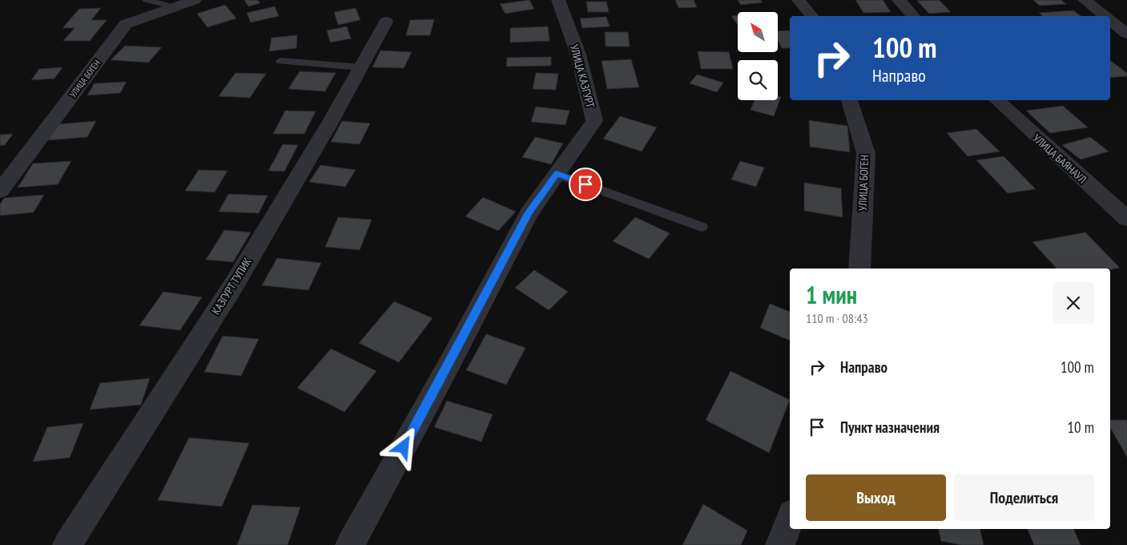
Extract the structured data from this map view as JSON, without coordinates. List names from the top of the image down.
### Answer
{
  "streets": {
    "street": [
      "УЛИЦА КАЗГУРТ",
      "УЛИЦА БОГЕН",
      "УЛИЦА БАЯНАУЛ",
      "КАЗГУРТ ТУПИК"
    ]
  },
  "north": "top left",
  "page": {
    "turn": ["100 m", "Направо"],
    "heading": ["1 мин", "110 m · 08:43"],
    "list": [
      {
        "name": "Направо",
        "value": "100 m"
      },
      {
        "name": "Пункт назначения",
        "value": "10 m"
      }
    ],
    "buttons": ["Выход", "Поделиться"]
  }
}
